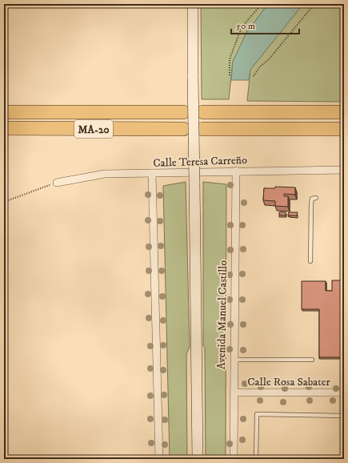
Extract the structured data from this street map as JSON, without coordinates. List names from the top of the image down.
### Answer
{
  "streets": {
    "highway": ["MA-20"],
    "street": ["Calle Teresa Carreño", "Avenida Manuel Castillo", "Calle Rosa Sabater"]
  },
  "crossings": [
    ["Calle Teresa Carreño", "Avenida Manuel Castillo"],
    ["Avenida Manuel Castillo", "Calle Rosa Sabater"]
  ],
  "scale_bar": "50 m"
}
